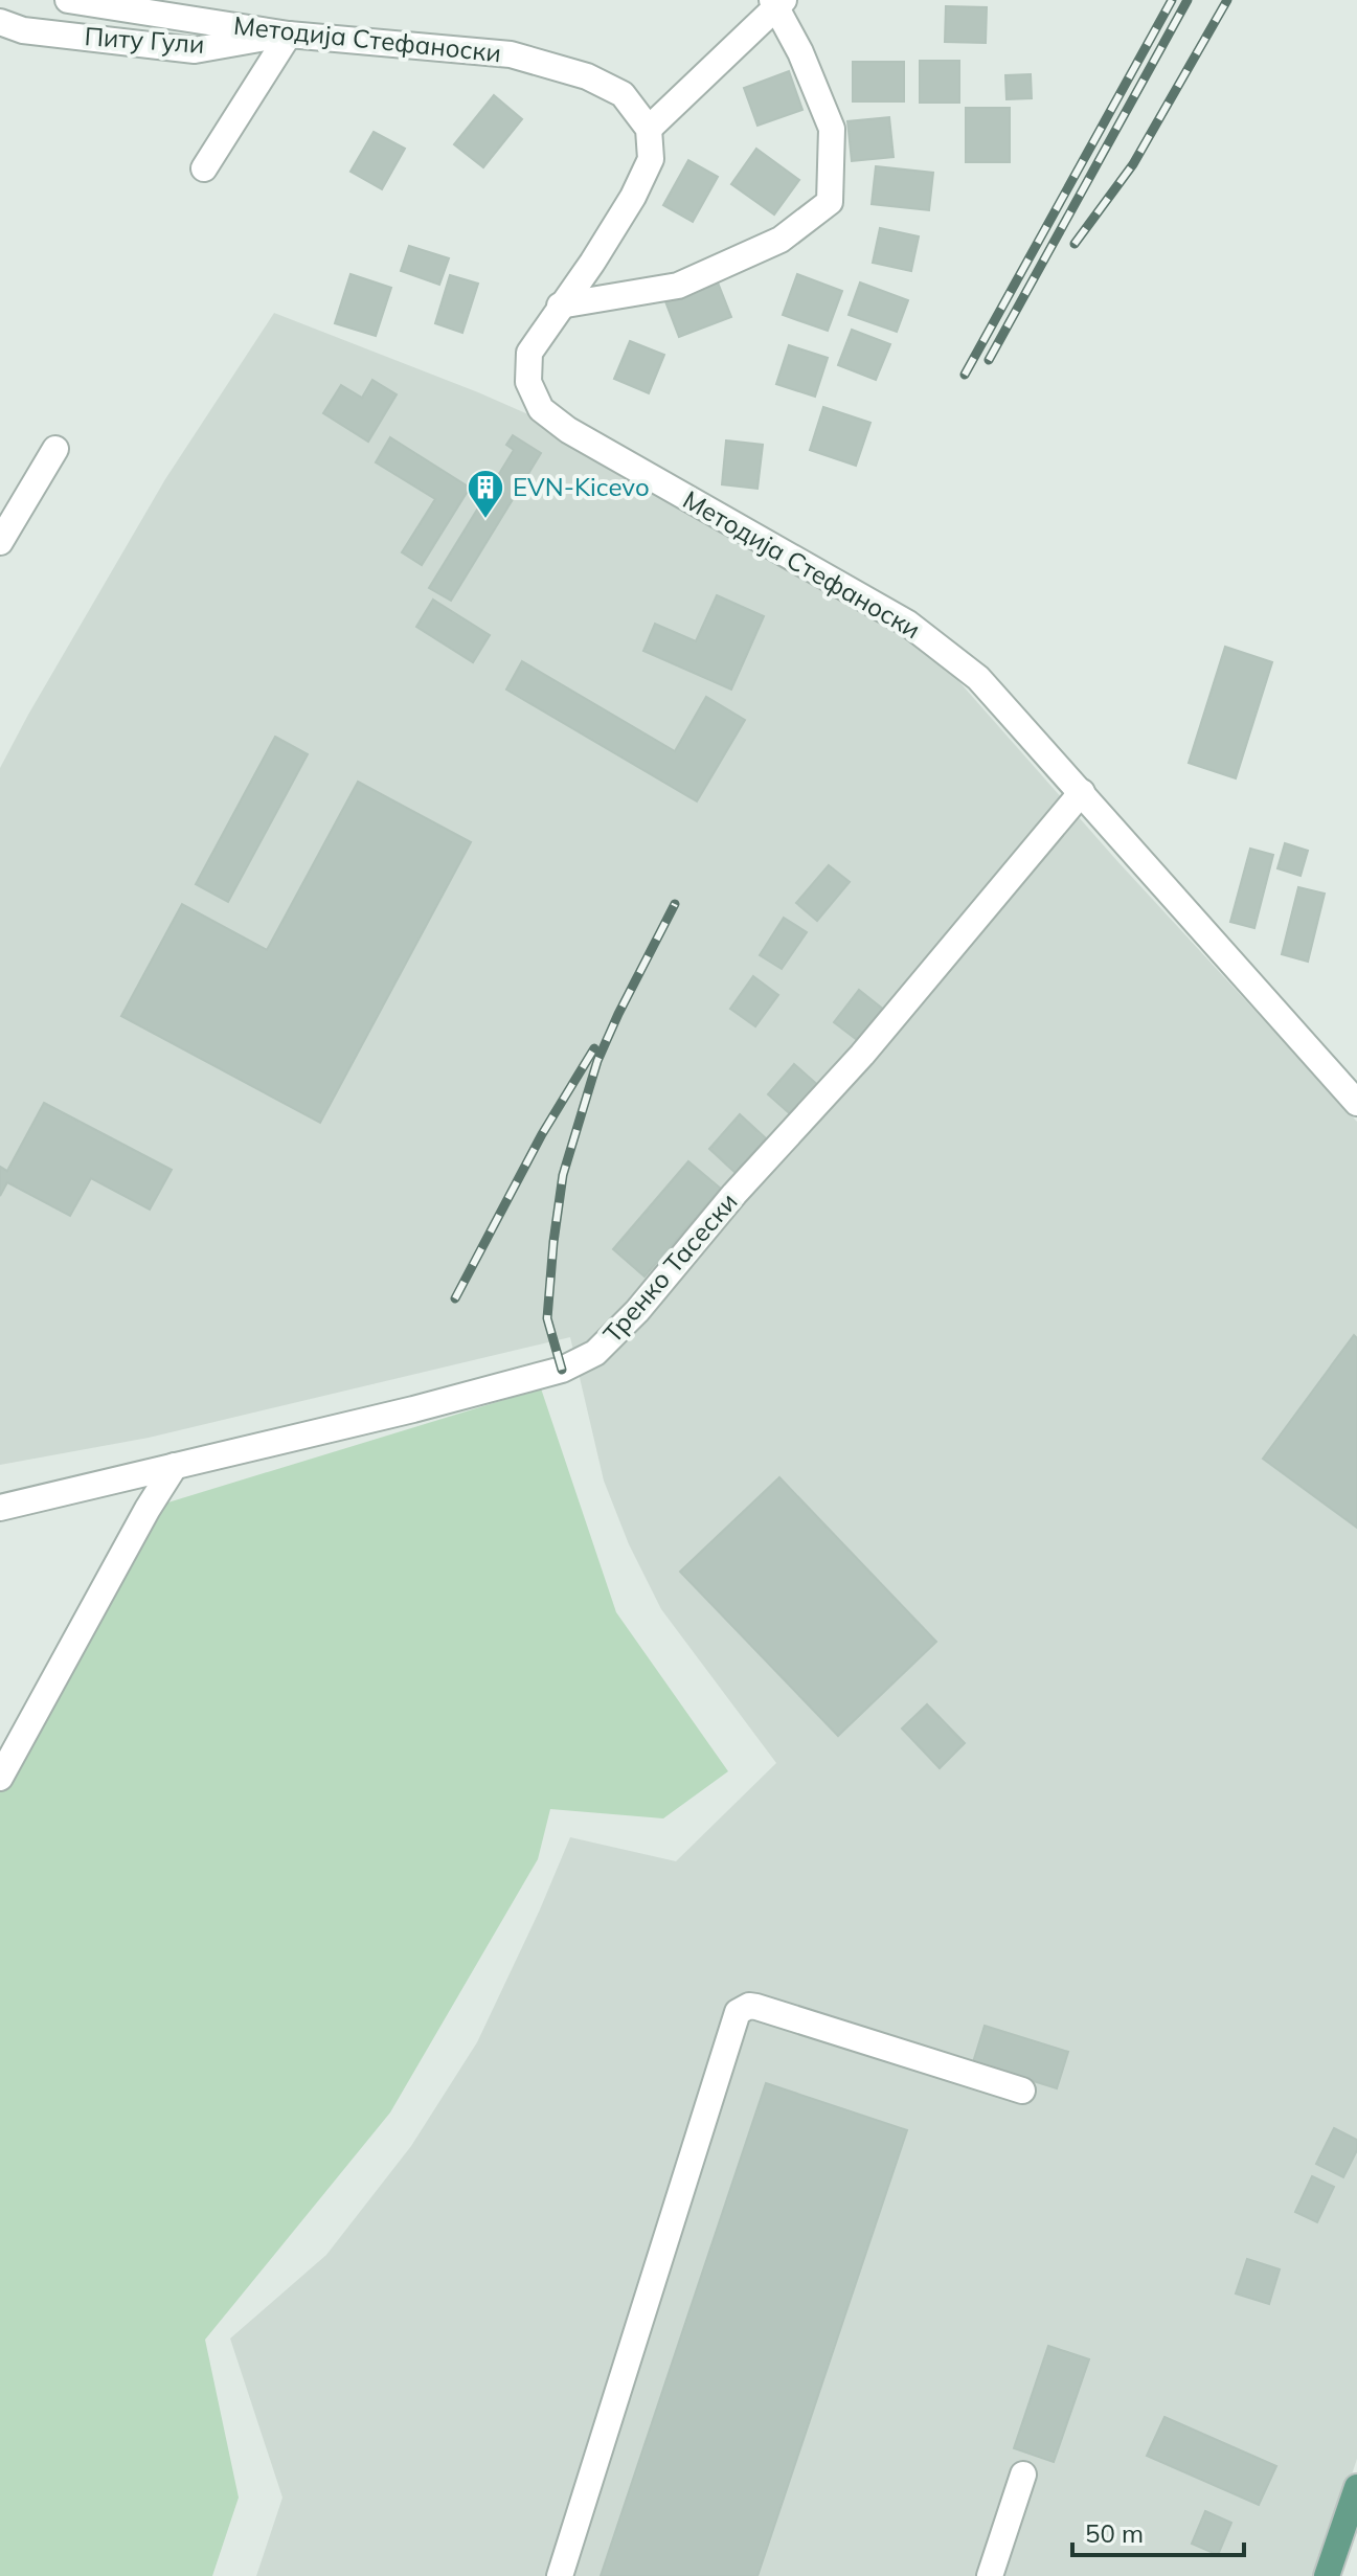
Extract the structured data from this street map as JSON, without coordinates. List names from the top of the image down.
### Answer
{
  "streets": {
    "street": ["Методија Стефаноски", "Питу Гули", "Тренко Тасески"]
  },
  "crossings": [
    ["Методија Стефаноски", "Питу Гули"],
    ["Методија Стефаноски", "Тренко Тасески"]
  ],
  "places": {
    "building": ["EVN-Kicevo"]
  },
  "scale_bar": "50 m"
}
